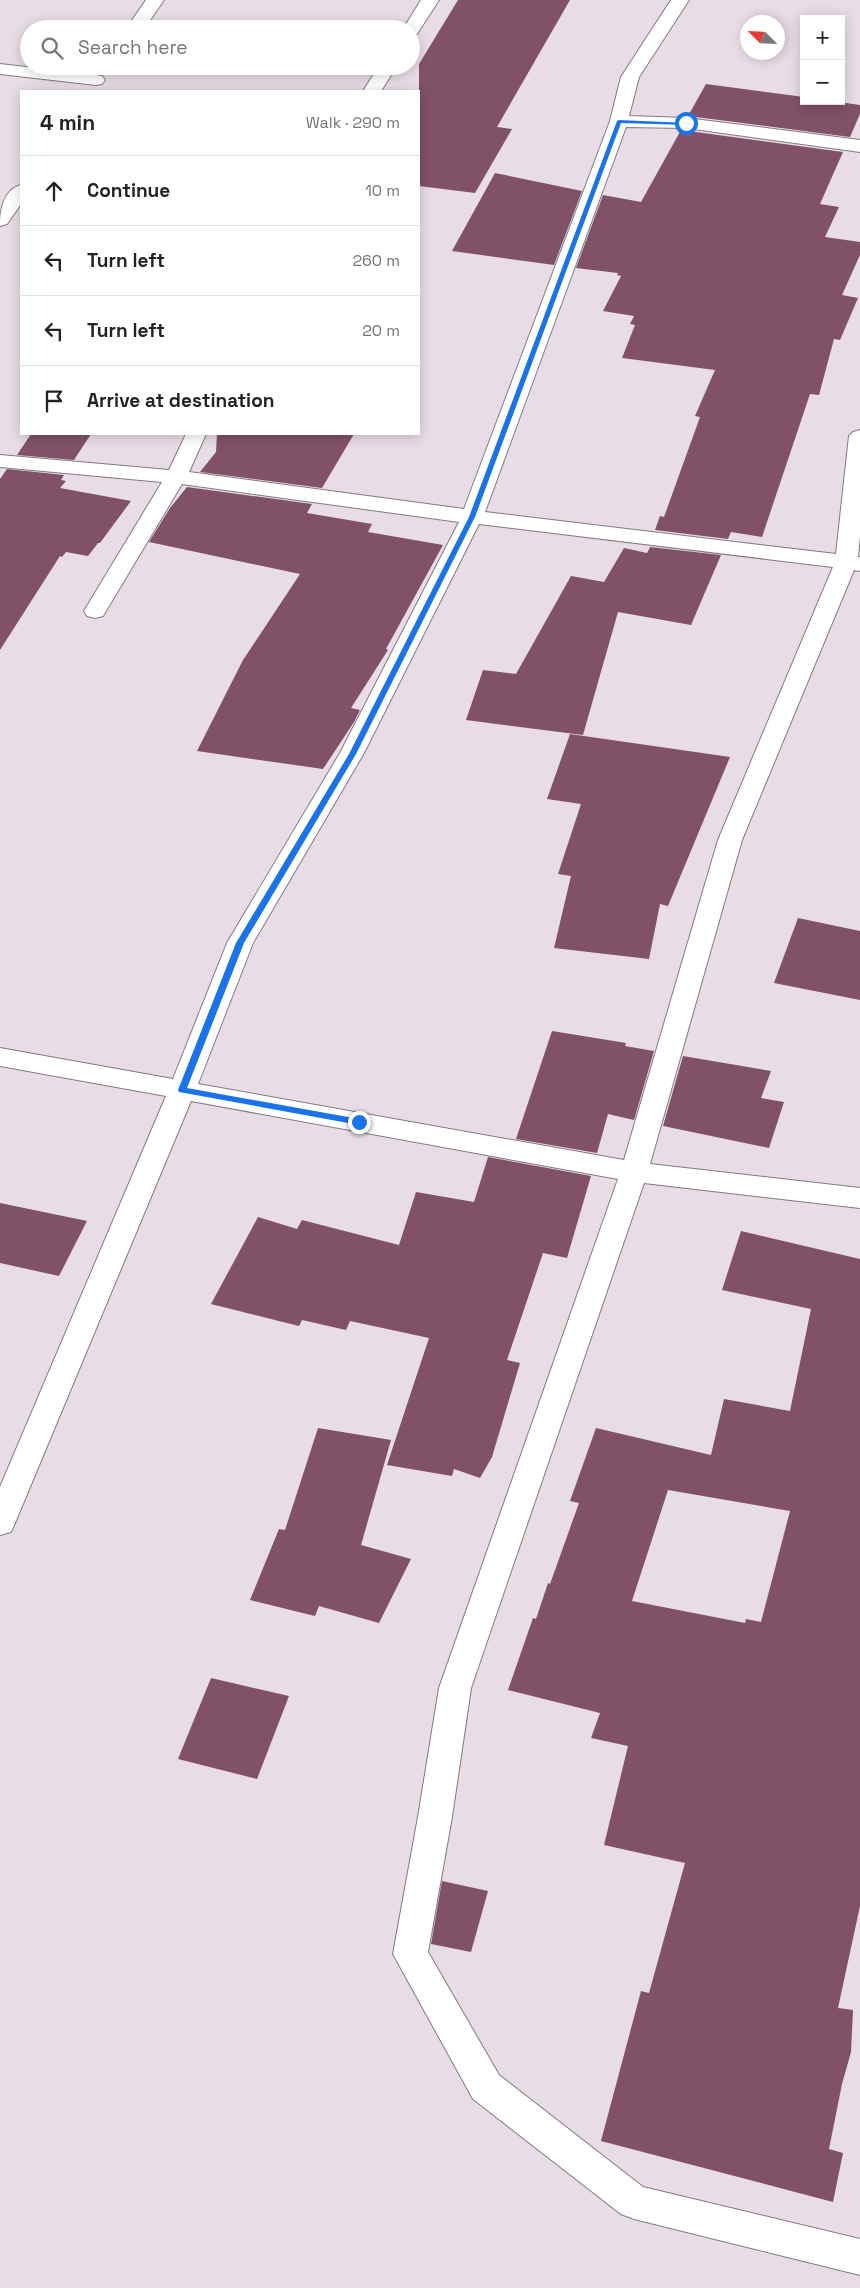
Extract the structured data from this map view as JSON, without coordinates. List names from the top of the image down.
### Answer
{
  "north": "top left",
  "page": {
    "map_buttons": ["+", "−"],
    "search": "Search here",
    "heading": ["4 min", "Walk · 290 m"],
    "list": [
      ["Continue", "10 m"],
      ["Turn left", "260 m"],
      ["Turn left", "20 m"],
      "Arrive at destination"
    ]
  }
}
